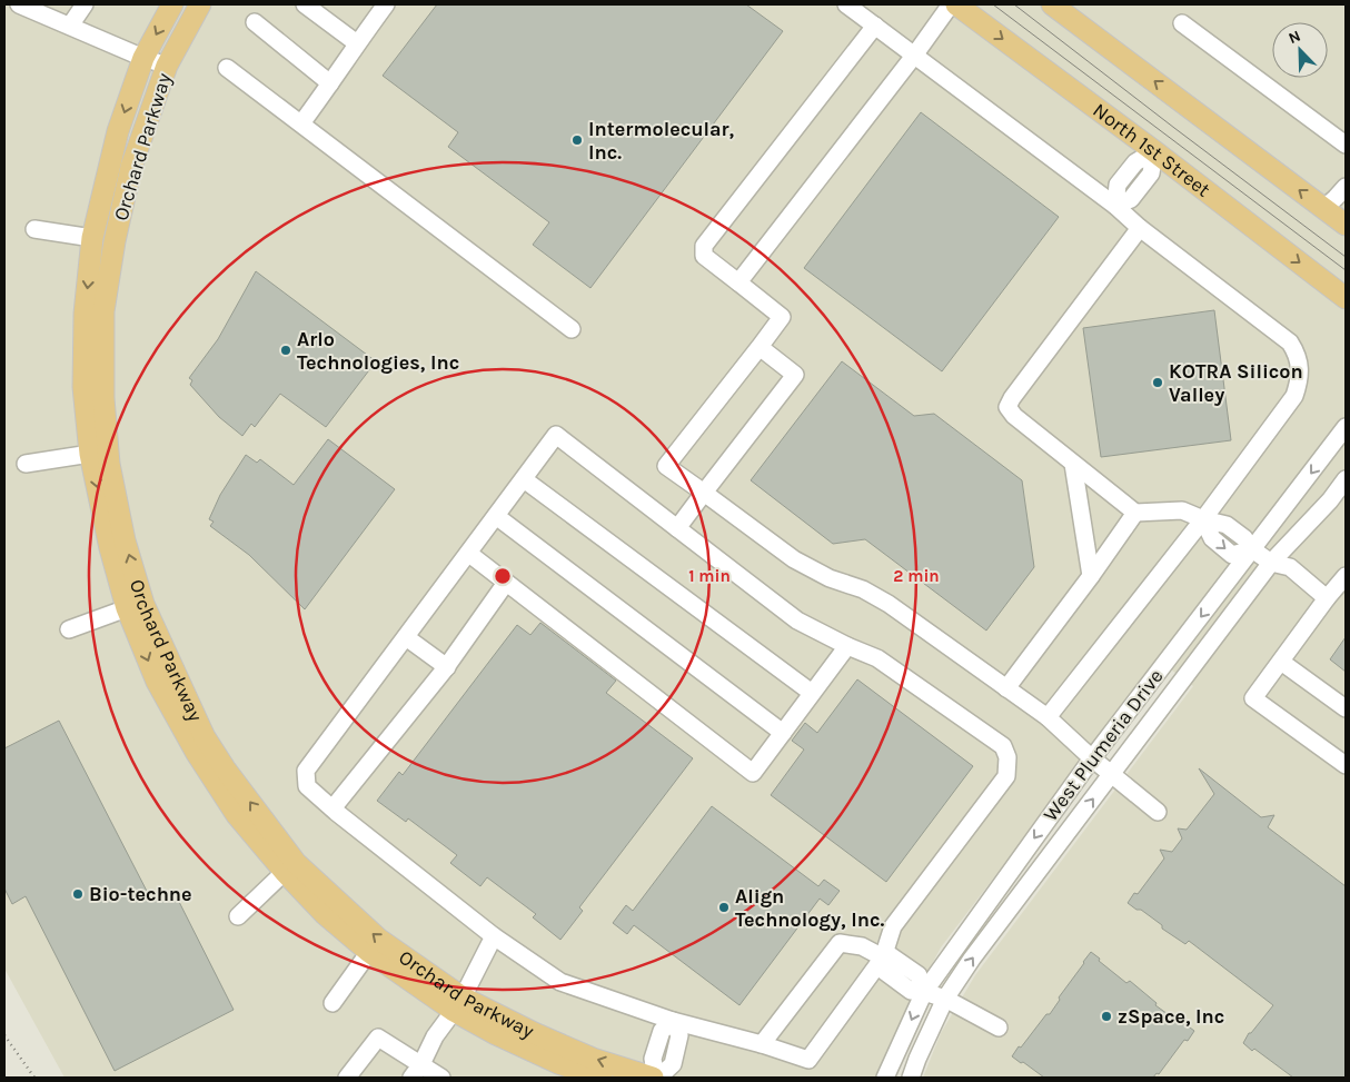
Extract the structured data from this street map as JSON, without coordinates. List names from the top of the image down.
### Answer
{
  "streets": {
    "main road": ["Orchard Parkway", "North 1st Street"],
    "street": ["West Plumeria Drive"]
  },
  "places": [
    "Intermolecular, Inc.",
    "Arlo Technologies, Inc",
    "KOTRA Silicon Valley",
    "Bio-techne",
    "Align Technology, Inc.",
    "zSpace, Inc"
  ],
  "north": "top left",
  "rings": ["1 min", "2 min"]
}
